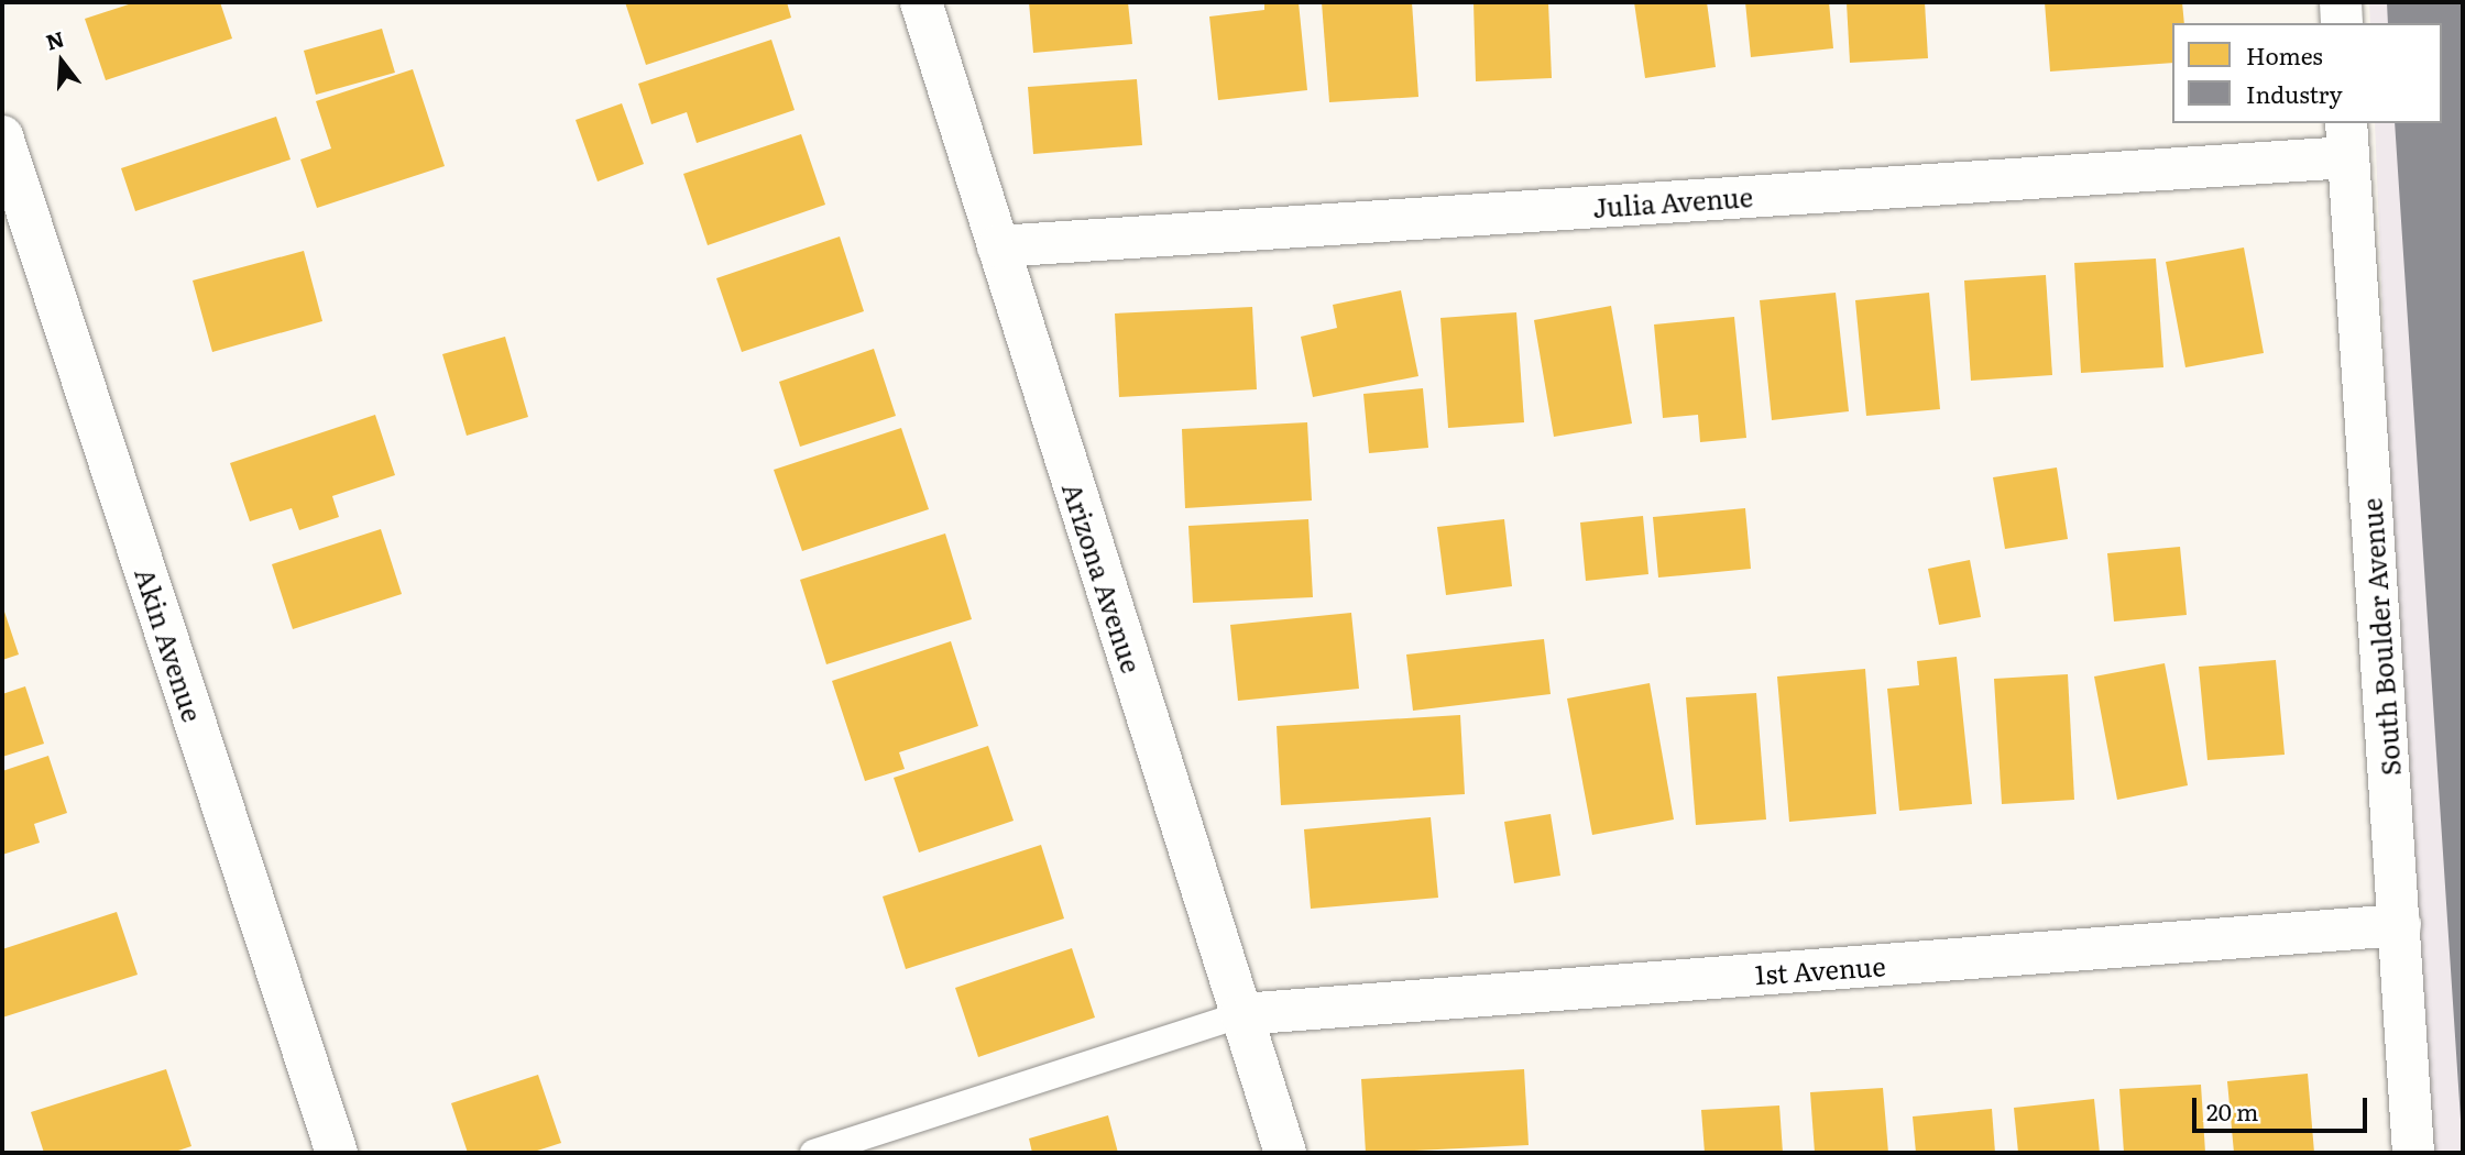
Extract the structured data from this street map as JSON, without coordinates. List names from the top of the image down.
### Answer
{
  "streets": {
    "street": [
      "Julia Avenue",
      "Arizona Avenue",
      "South Boulder Avenue",
      "Akin Avenue",
      "1st Avenue"
    ]
  },
  "crossings": [
    ["Julia Avenue", "Arizona Avenue"],
    ["Julia Avenue", "South Boulder Avenue"],
    ["Arizona Avenue", "1st Avenue"],
    ["South Boulder Avenue", "1st Avenue"]
  ],
  "legend": ["Homes", "Industry"],
  "scale_bar": "20 m",
  "north": "top"
}
